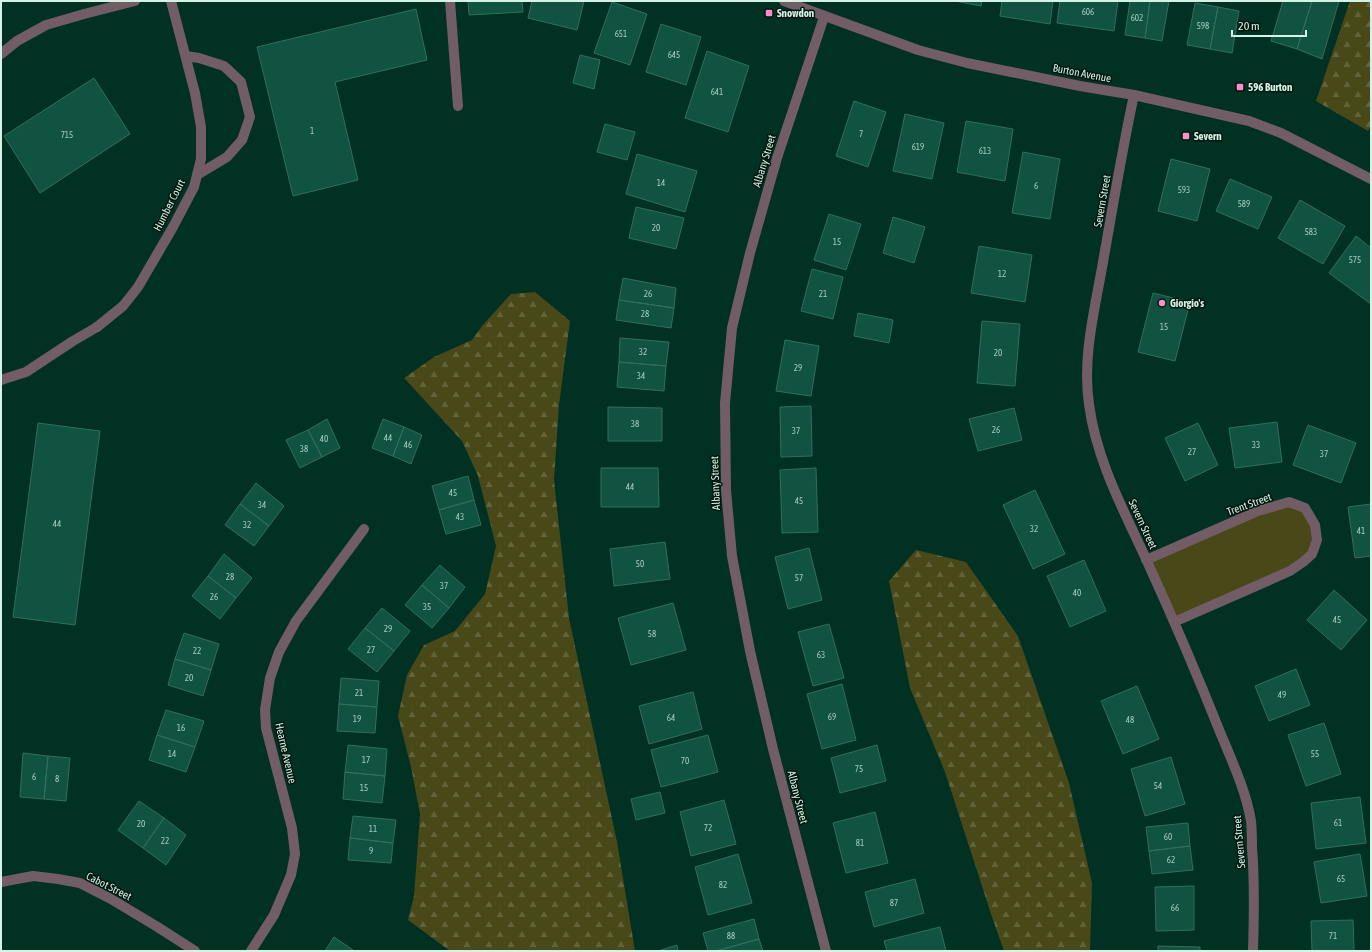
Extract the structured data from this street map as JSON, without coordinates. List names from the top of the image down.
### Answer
{
  "streets": {
    "street": [
      "Burton Avenue",
      "Albany Street",
      "Severn Street",
      "Humber Court",
      "Trent Street",
      "Hearne Avenue",
      "Cabot Street"
    ]
  },
  "crossings": [
    ["Burton Avenue", "Albany Street"],
    ["Burton Avenue", "Severn Street"],
    ["Severn Street", "Trent Street"]
  ],
  "places": {
    "transit": ["Snowdon", "596 Burton", "Severn"],
    "other": ["Giorgio's"]
  },
  "house_numbers": [
    "606",
    "602",
    "598",
    "651",
    "645",
    "641",
    "1",
    "7",
    "715",
    "619",
    "613",
    "14",
    "6",
    "593",
    "589",
    "20",
    "583",
    "15",
    "575",
    "12",
    "26",
    "21",
    "28",
    "15",
    "32",
    "20",
    "29",
    "34",
    "38",
    "26",
    "37",
    "44",
    "40",
    "46",
    "33",
    "38",
    "27",
    "37",
    "44",
    "45",
    "45",
    "34",
    "43",
    "44",
    "32",
    "32",
    "41",
    "50",
    "28",
    "57",
    "37",
    "40",
    "26",
    "35",
    "45",
    "29",
    "58",
    "27",
    "22",
    "63",
    "20",
    "21",
    "49",
    "69",
    "64",
    "19",
    "48",
    "16",
    "14",
    "55",
    "17",
    "70",
    "75",
    "6",
    "8",
    "54",
    "15",
    "61",
    "20",
    "72",
    "11",
    "60",
    "22",
    "81",
    "9",
    "62",
    "65",
    "82",
    "87",
    "66",
    "88",
    "71"
  ],
  "scale_bar": "20 m"
}
